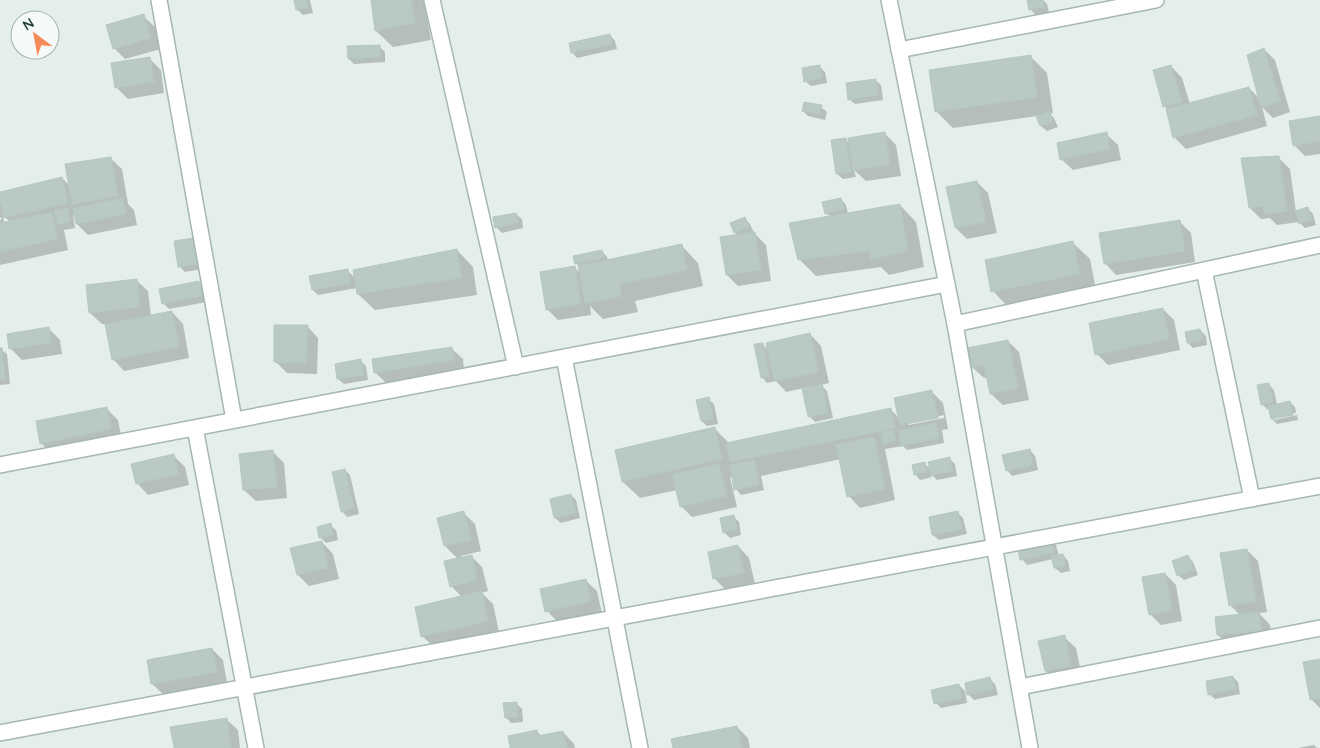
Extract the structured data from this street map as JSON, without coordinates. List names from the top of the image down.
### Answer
{
  "north": "top left"
}
